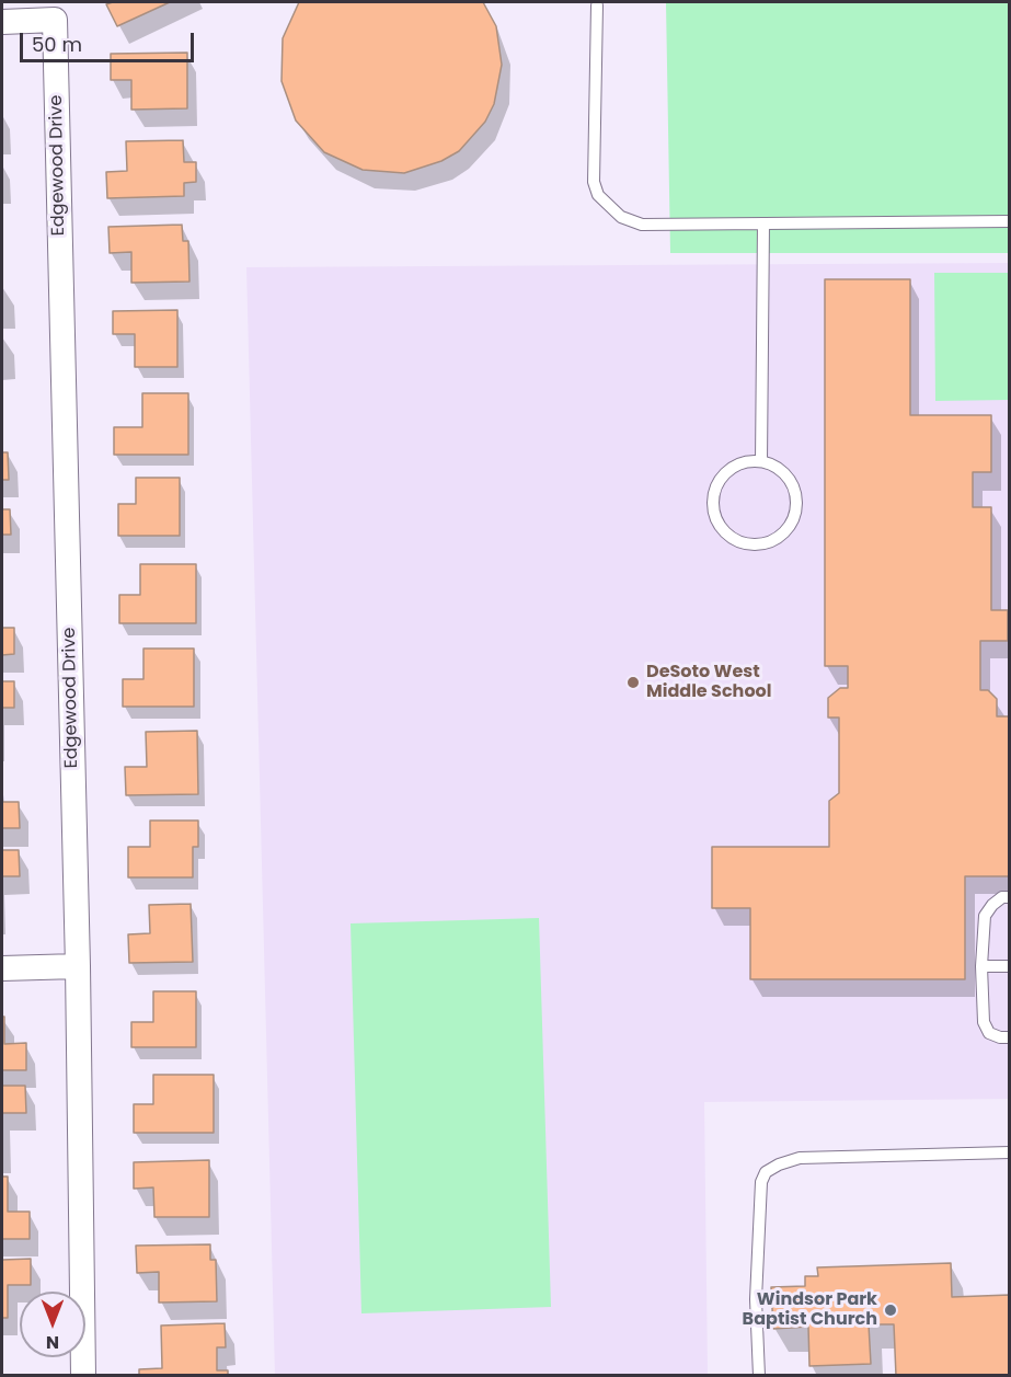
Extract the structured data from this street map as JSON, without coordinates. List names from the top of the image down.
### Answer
{
  "streets": {
    "street": ["Edgewood Drive"]
  },
  "places": ["DeSoto West Middle School", "Windsor Park Baptist Church"],
  "scale_bar": "50 m",
  "north": "bottom"
}
